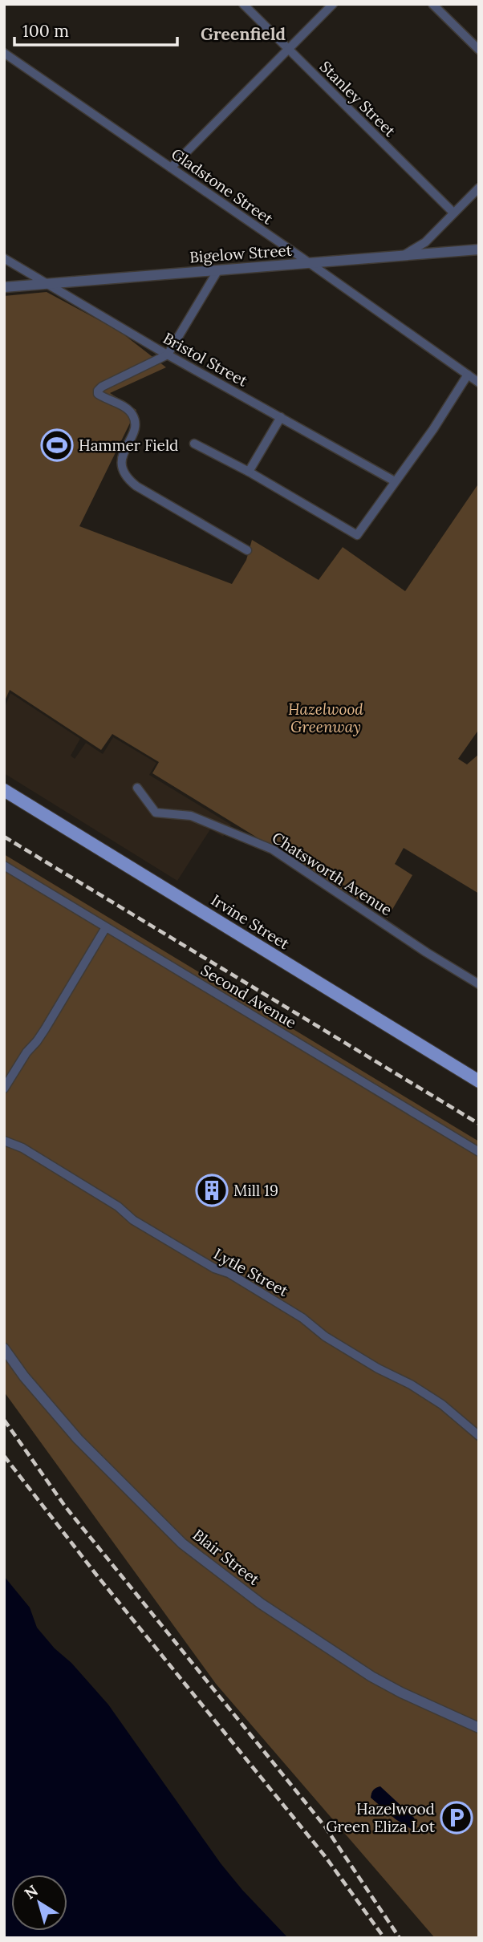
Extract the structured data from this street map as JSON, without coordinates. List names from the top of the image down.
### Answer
{
  "streets": {
    "main road": ["Irvine Street"],
    "street": [
      "Stanley Street",
      "Gladstone Street",
      "Bigelow Street",
      "Bristol Street",
      "Chatsworth Avenue",
      "Second Avenue",
      "Lytle Street",
      "Blair Street"
    ]
  },
  "crossings": [
    ["Gladstone Street", "Bigelow Street"],
    ["Bigelow Street", "Bristol Street"]
  ],
  "districts": ["Greenfield"],
  "parks": ["Hazelwood Greenway"],
  "places": {
    "sports": ["Hammer Field"],
    "building": ["Mill 19"],
    "parking": ["Hazelwood Green Eliza Lot"]
  },
  "scale_bar": "100 m",
  "north": "top left"
}
